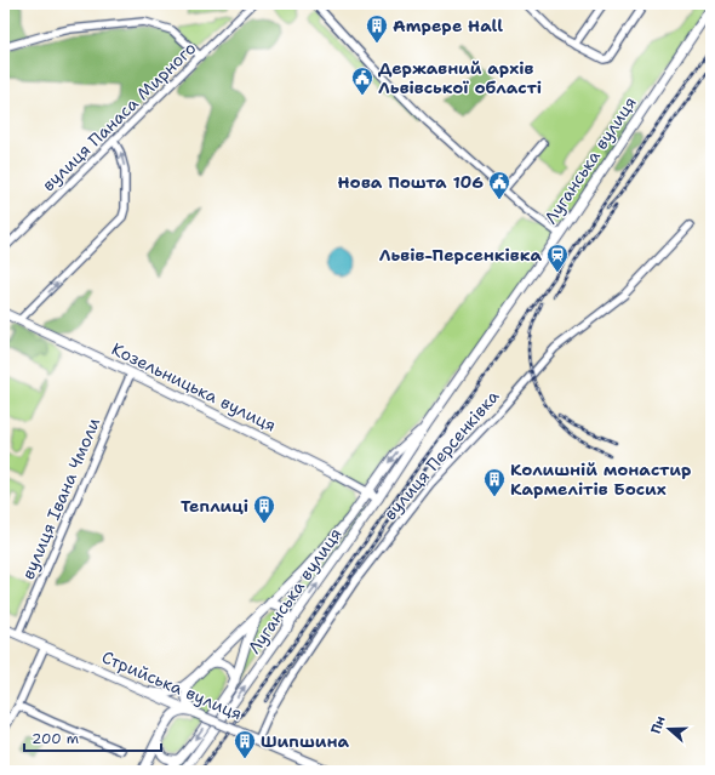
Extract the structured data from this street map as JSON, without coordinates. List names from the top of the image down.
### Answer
{
  "streets": {
    "main road": ["Луганська вулиця", "Козельницька вулиця", "Стрийська вулиця"],
    "street": ["вулиця Панаса Мирного", "вулиця Персенківка", "вулиця Івана Чмоли"]
  },
  "crossings": [
    ["Луганська вулиця", "Козельницька вулиця"],
    ["Луганська вулиця", "Стрийська вулиця"],
    ["Козельницька вулиця", "вулиця Івана Чмоли"],
    ["вулиця Персенківка", "Стрийська вулиця"],
    ["вулиця Івана Чмоли", "Стрийська вулиця"]
  ],
  "places": {
    "building": [
      "Ampepe Hall",
      "Колишній монастир Кармелітів Босих",
      "Теплиці",
      "Шипшина"
    ],
    "public building": ["Державний архів Львівської області", "Нова Пошта 106"],
    "station": ["Львів-Персенківка"]
  },
  "scale_bar": "200 m",
  "north": "left"
}
